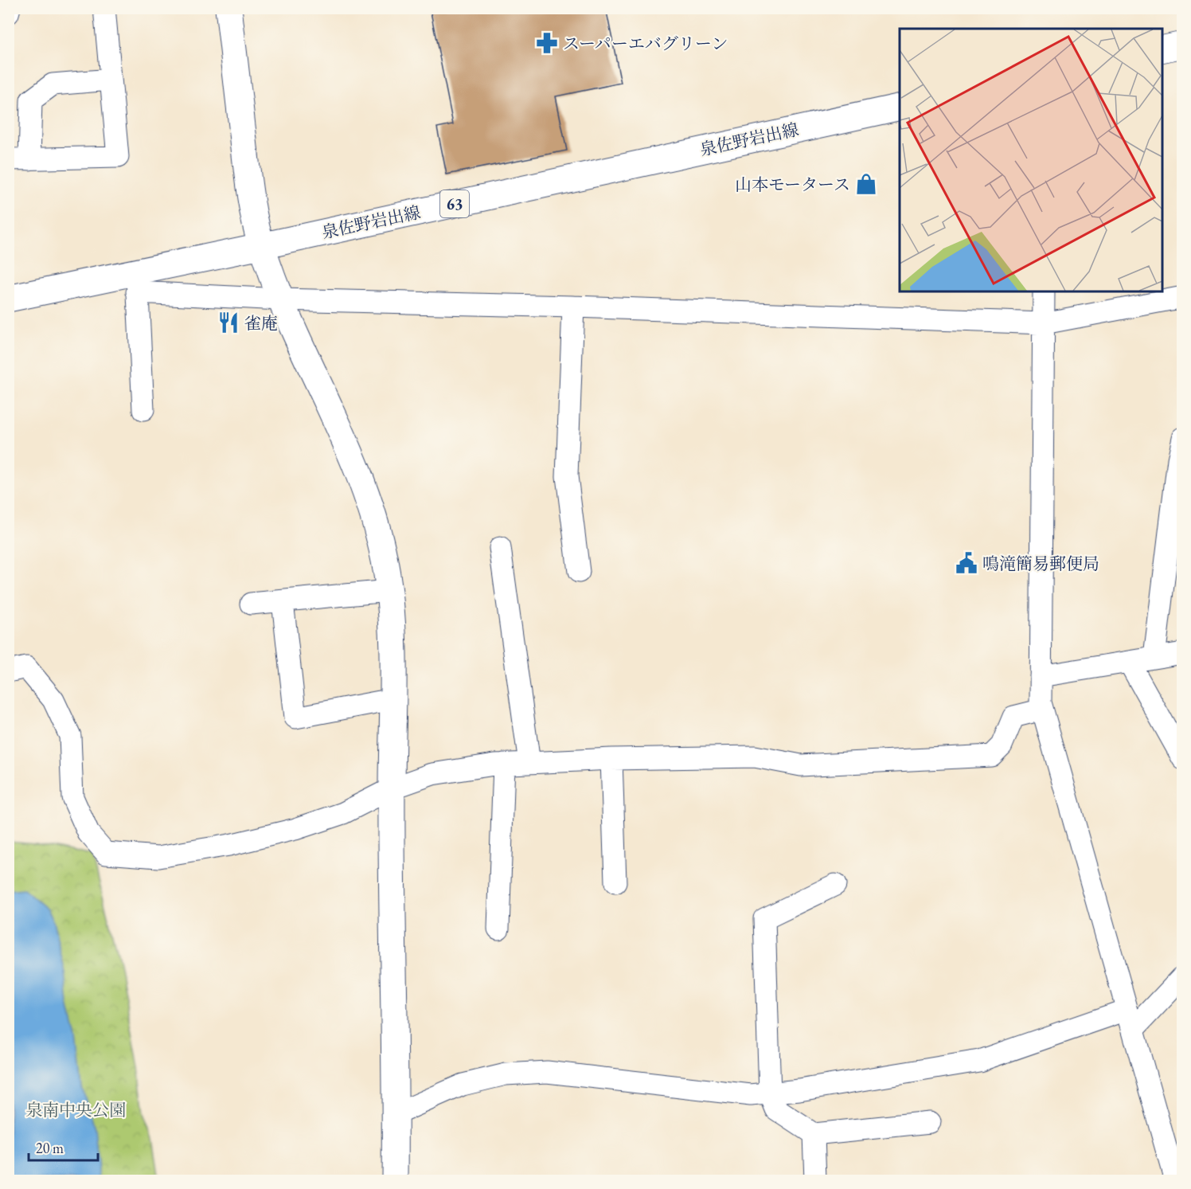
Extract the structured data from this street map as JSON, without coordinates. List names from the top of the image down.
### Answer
{
  "streets": {
    "street": ["泉佐野岩出線", "63"]
  },
  "parks": ["泉南中央公園"],
  "places": {
    "pharmacy": ["スーパーエバグリーン"],
    "shop": ["山本モータース"],
    "restaurant": ["雀庵"],
    "public building": ["鳴滝簡易郵便局"]
  },
  "scale_bar": "20 m"
}
